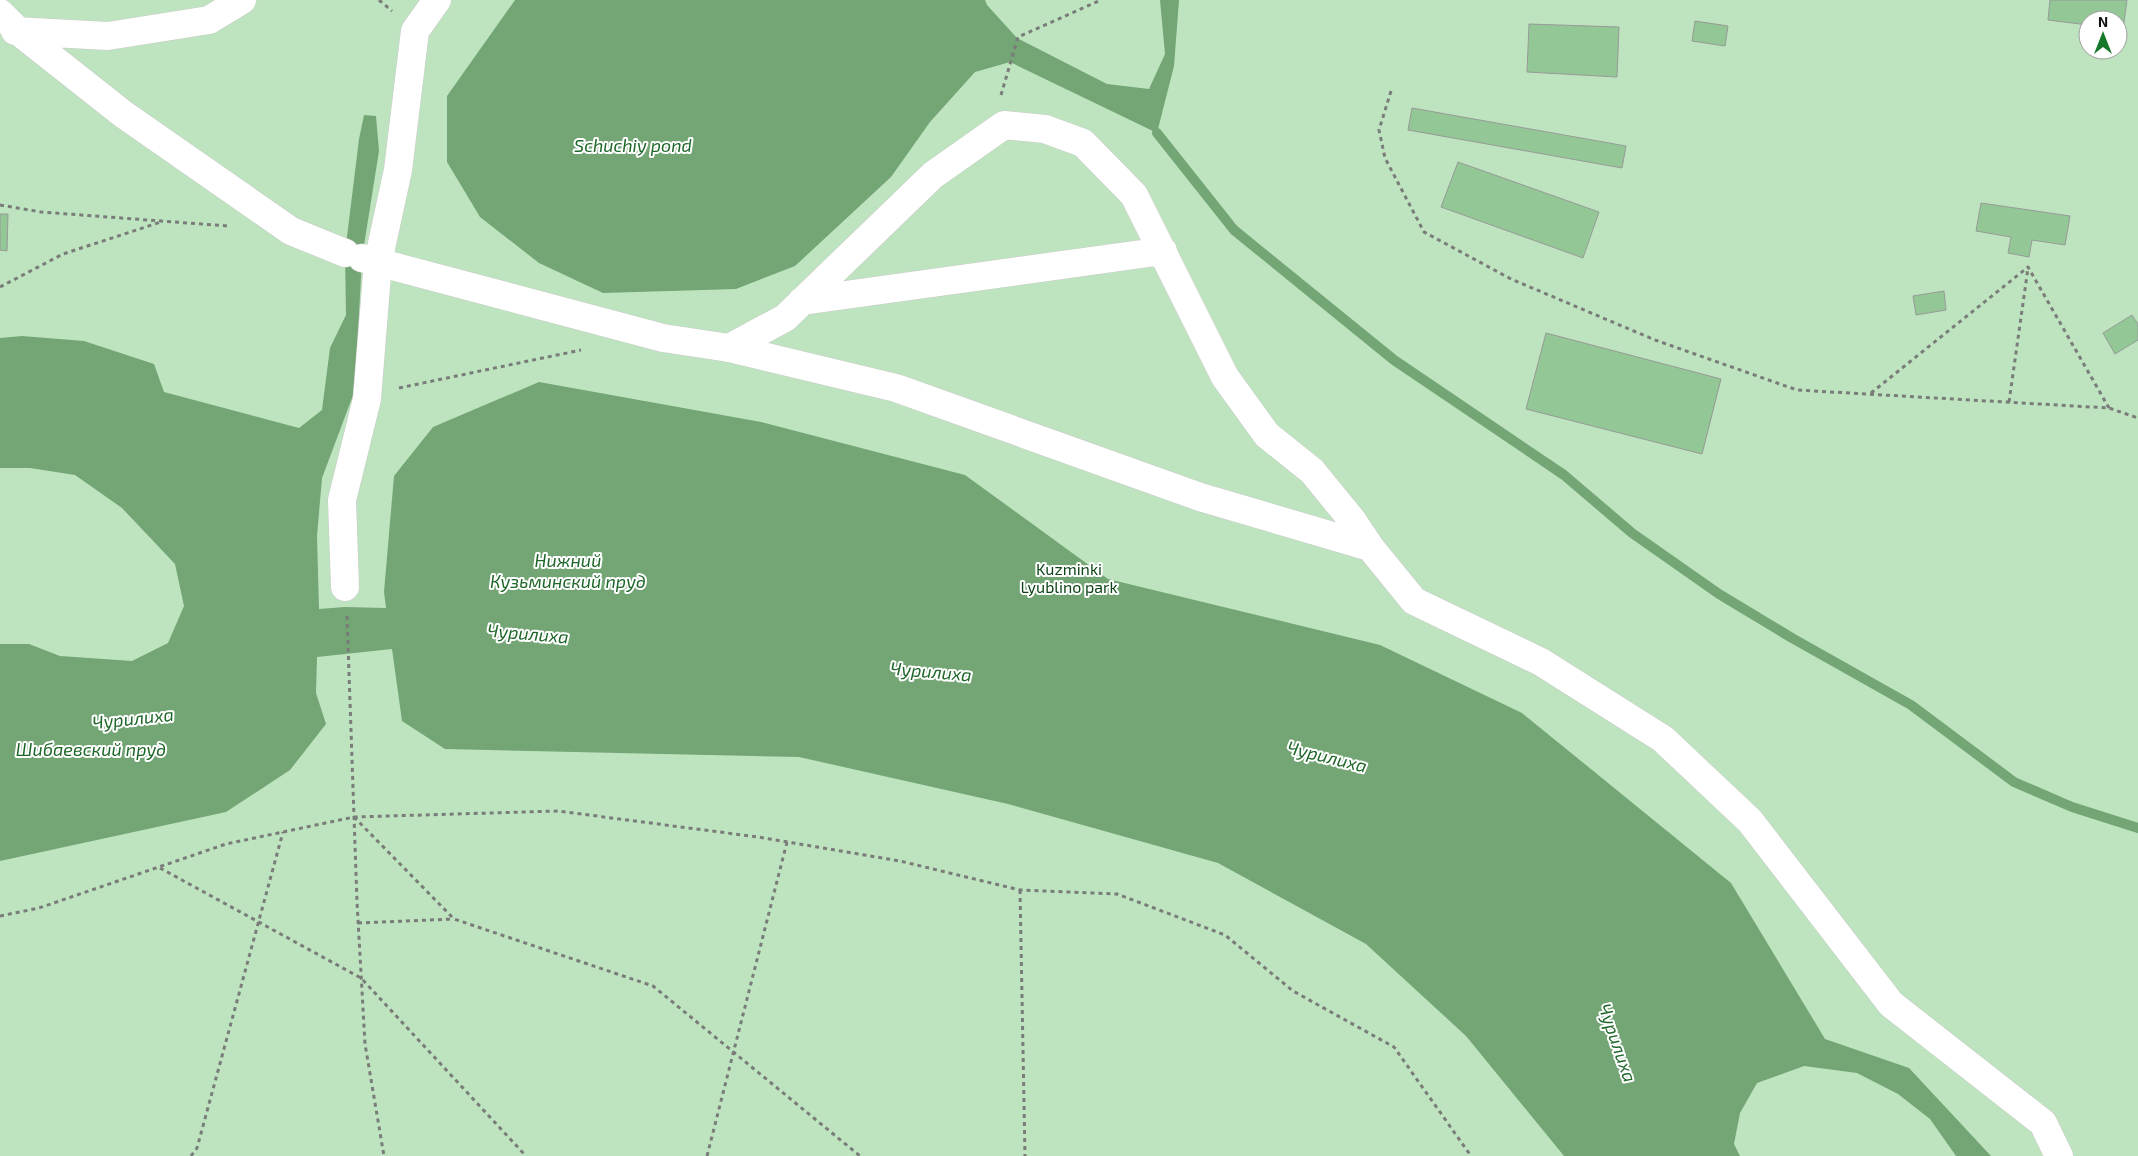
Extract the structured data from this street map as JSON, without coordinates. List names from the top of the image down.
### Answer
{
  "water": [
    "Schuchiy pond",
    "Нижний Кузьминский пруд",
    "Чурилиха",
    "Шибаевский пруд"
  ],
  "parks": ["Kuzminki Lyublino park"],
  "north": "top"
}
